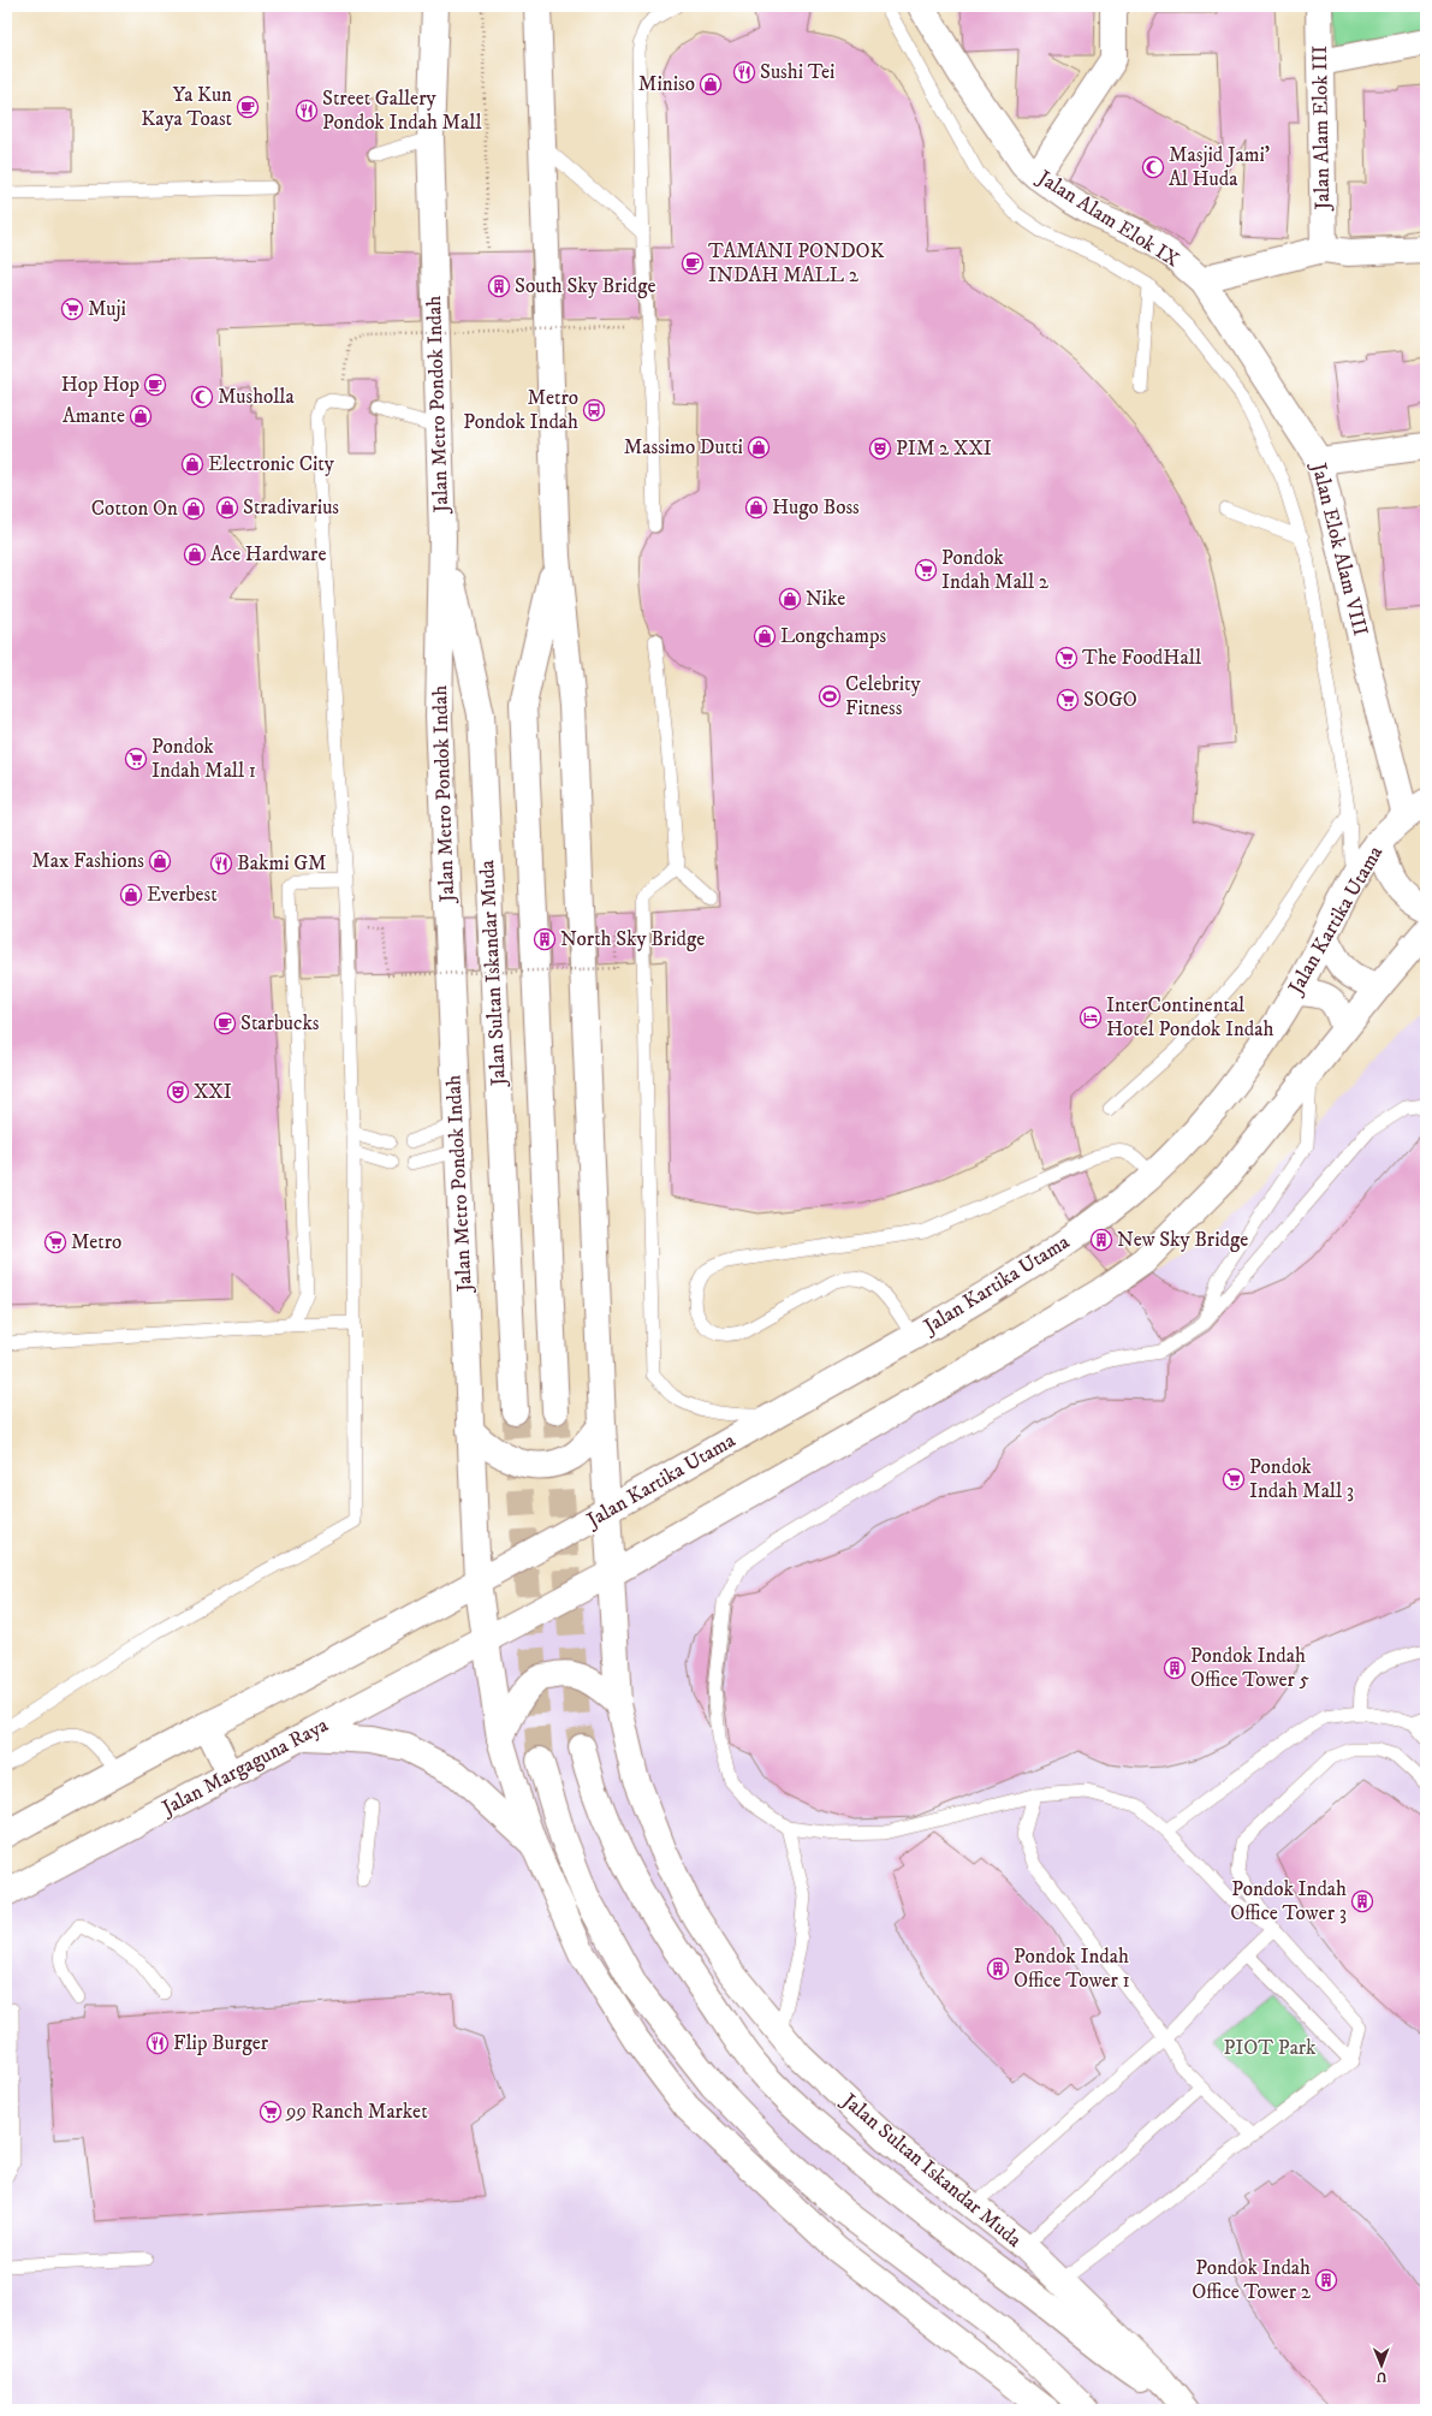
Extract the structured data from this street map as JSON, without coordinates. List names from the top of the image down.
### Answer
{
  "streets": {
    "main road": [
      "Jalan Alam Elok III",
      "Jalan Alam Elok IX",
      "Jalan Metro Pondok Indah",
      "Jalan Elok Alam VIII",
      "Jalan Kartika Utama",
      "Jalan Sultan Iskandar Muda",
      "Jalan Margaguna Raya"
    ]
  },
  "crossings": [
    ["Jalan Alam Elok IX", "Jalan Elok Alam VIII"],
    ["Jalan Metro Pondok Indah", "Jalan Kartika Utama"],
    ["Jalan Metro Pondok Indah", "Jalan Sultan Iskandar Muda"],
    ["Jalan Elok Alam VIII", "Jalan Kartika Utama"],
    ["Jalan Kartika Utama", "Jalan Sultan Iskandar Muda"]
  ],
  "parks": ["PIOT Park"],
  "places": {
    "restaurant": [
      "Sushi Tei",
      "Street Gallery Pondok Indah Mall",
      "Bakmi GM",
      "Flip Burger"
    ],
    "shop": [
      "Miniso",
      "Amante",
      "Massimo Dutti",
      "Electronic City",
      "Stradivarius",
      "Hugo Boss",
      "Cotton On",
      "Ace Hardware",
      "Nike",
      "Longchamps",
      "Max Fashions",
      "Everbest"
    ],
    "cafe": [
      "Ya Kun Kaya Toast",
      "TAMANI PONDOK INDAH MALL 2",
      "Hop Hop",
      "Starbucks"
    ],
    "mosque": ["Masjid Jami' Al Huda", "Musholla"],
    "building": [
      "South Sky Bridge",
      "North Sky Bridge",
      "New Sky Bridge",
      "Pondok Indah Office Tower 5",
      "Pondok Indah Office Tower 3",
      "Pondok Indah Office Tower 1",
      "Pondok Indah Office Tower 2"
    ],
    "supermarket": [
      "Muji",
      "Pondok Indah Mall 2",
      "The FoodHall",
      "SOGO",
      "Pondok Indah Mall 1",
      "Metro",
      "Pondok Indah Mall 3",
      "99 Ranch Market"
    ],
    "bus stop": ["Metro Pondok Indah"],
    "theatre": ["PIM 2 XXI", "XXI"],
    "sports": ["Celebrity Fitness"],
    "hotel": ["InterContinental Hotel Pondok Indah"]
  },
  "north": "bottom"
}
